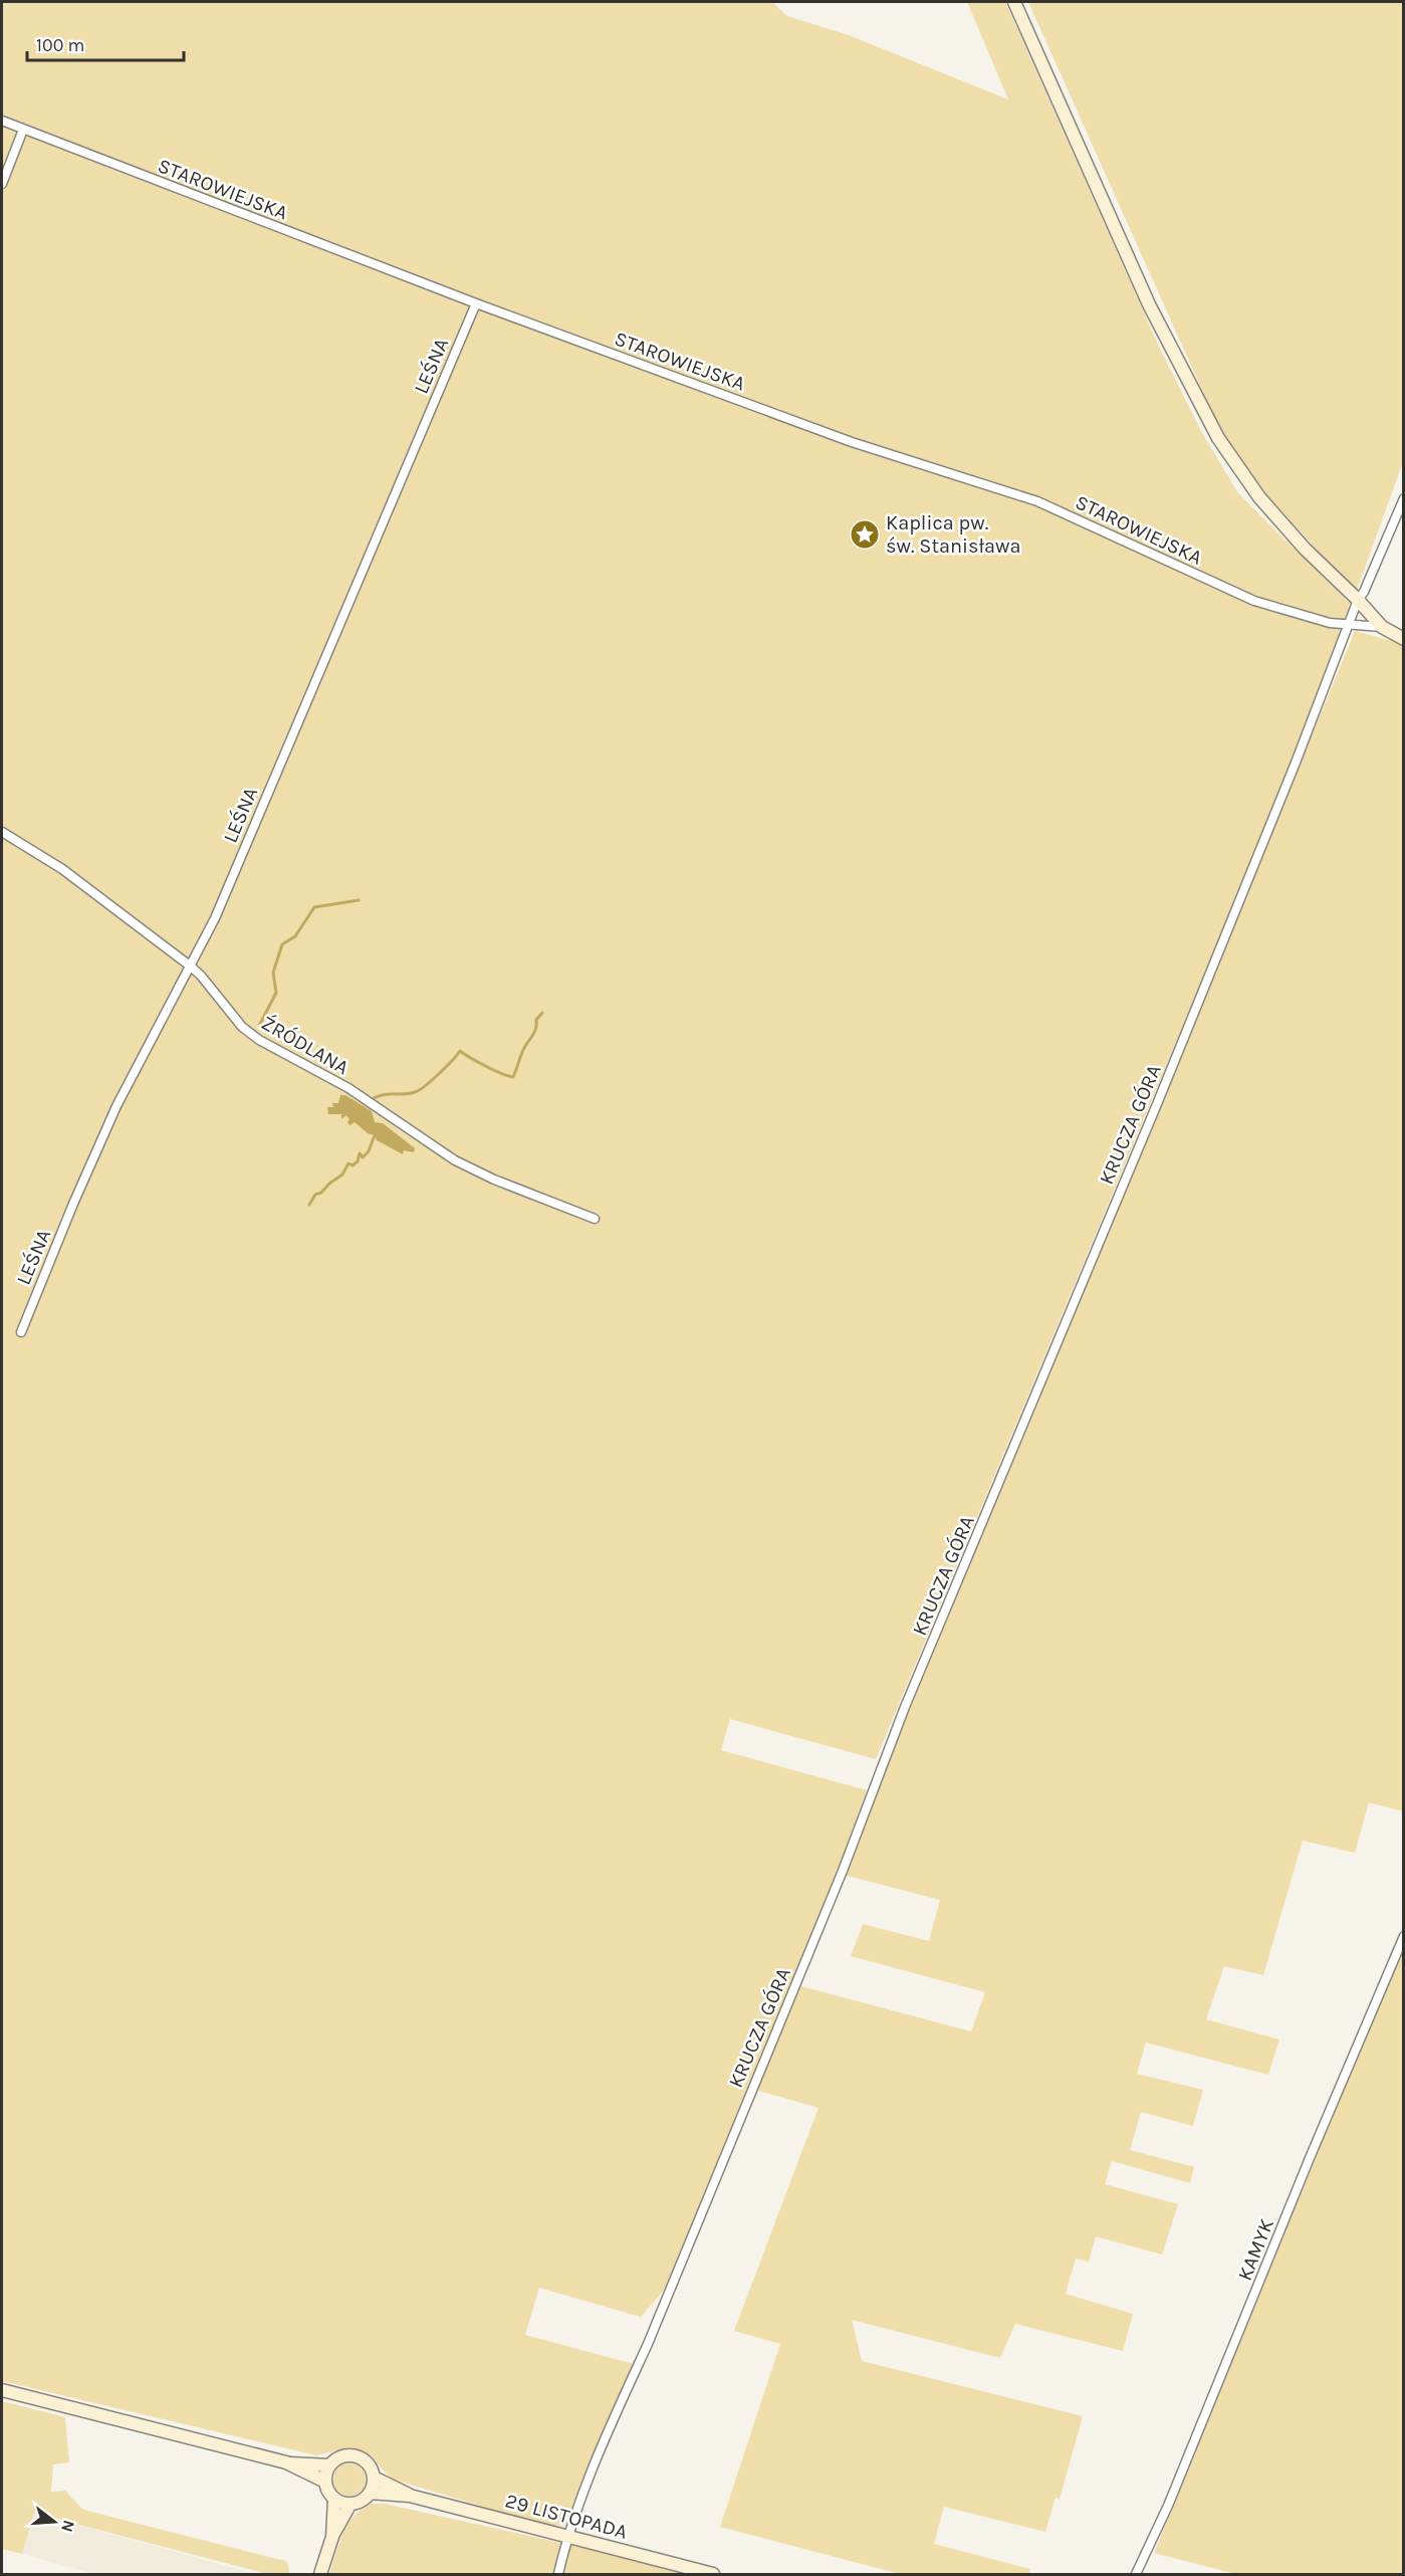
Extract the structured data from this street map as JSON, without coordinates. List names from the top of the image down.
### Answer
{
  "streets": {
    "street": [
      "STAROWIEJSKA",
      "LEŚNA",
      "ŹRÓDLANA",
      "KRUCZA GÓRA",
      "KAMYK",
      "29 LISTOPADA"
    ]
  },
  "crossings": [
    ["STAROWIEJSKA", "LEŚNA"],
    ["STAROWIEJSKA", "KRUCZA GÓRA"],
    ["LEŚNA", "ŹRÓDLANA"],
    ["KRUCZA GÓRA", "29 LISTOPADA"]
  ],
  "places": {
    "place": ["Kaplica pw. św. Stanisława"]
  },
  "scale_bar": "100 m",
  "north": "right"
}
